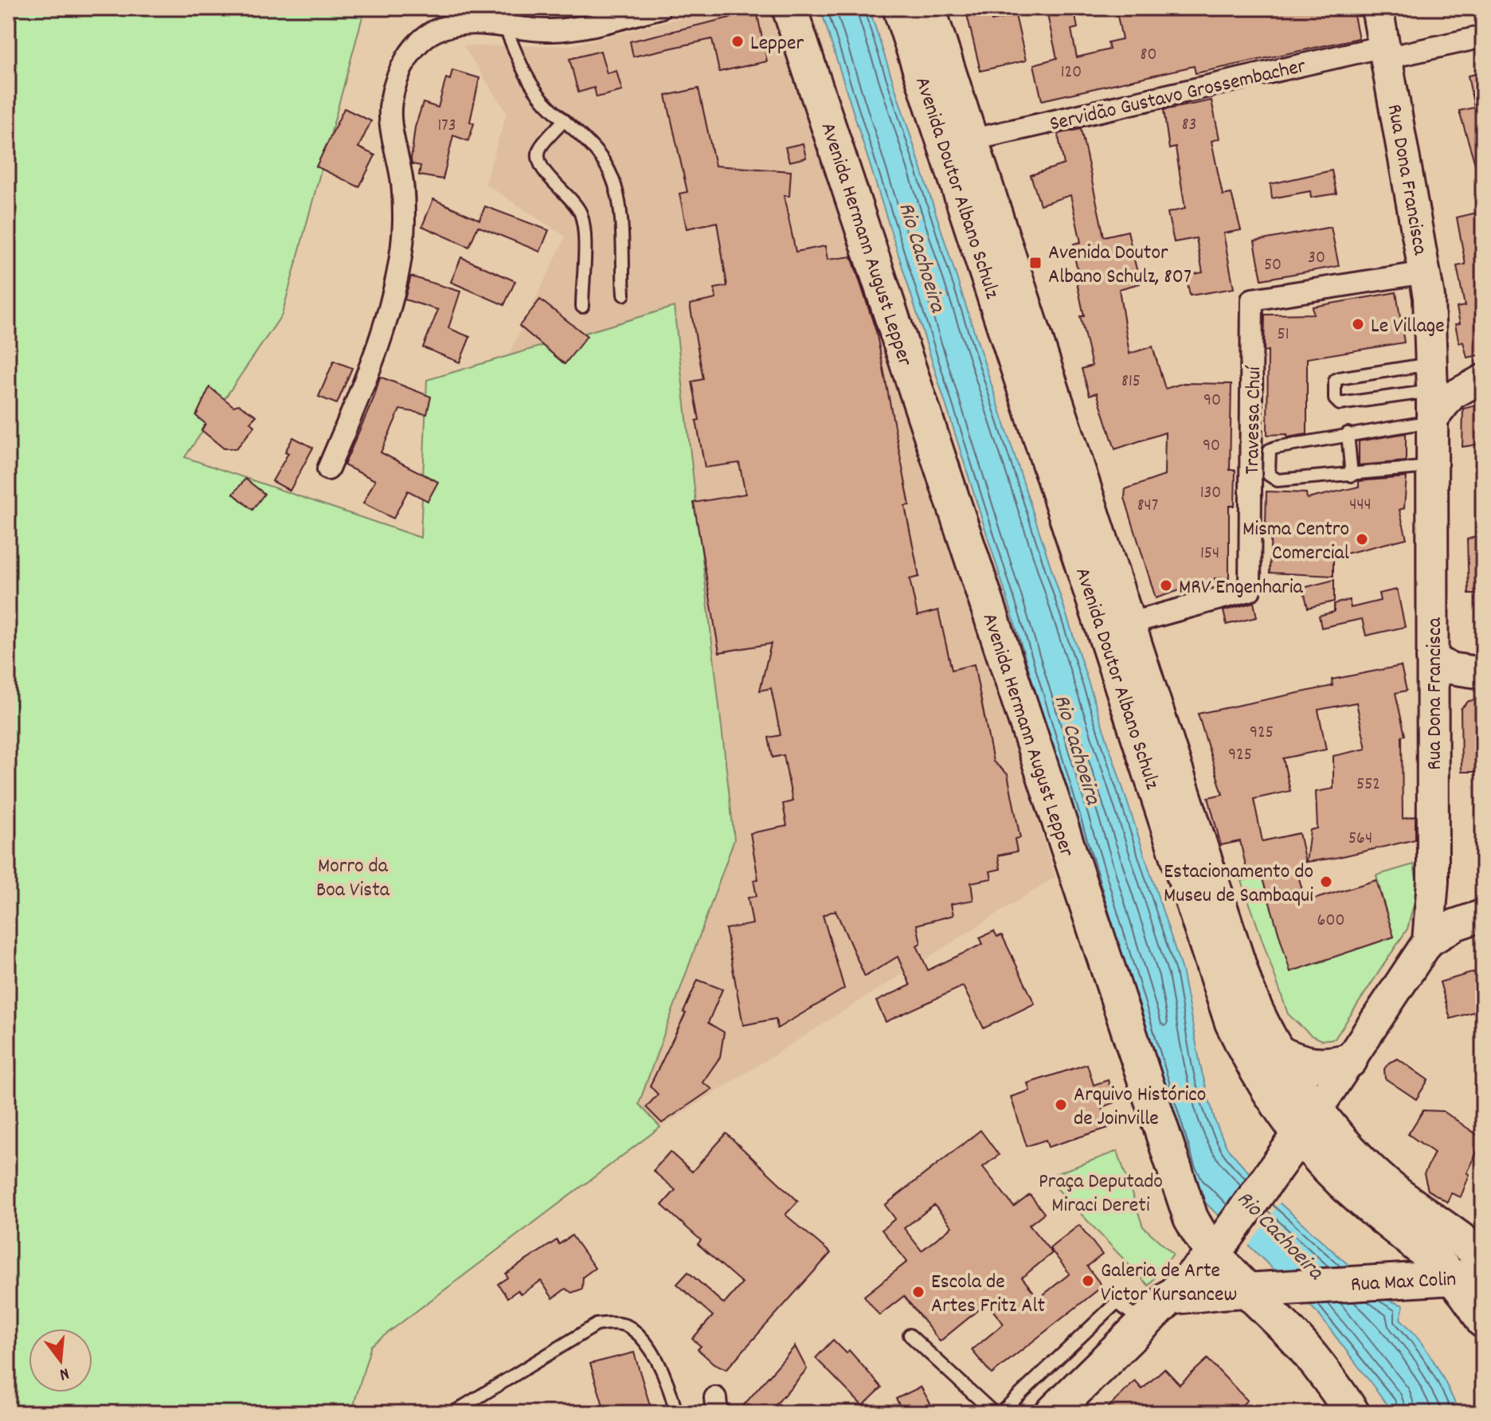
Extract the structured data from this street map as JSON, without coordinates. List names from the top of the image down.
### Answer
{
  "streets": {
    "main road": [
      "Rua Dona Francisca",
      "Avenida Doutor Albano Schulz",
      "Avenida Hermann August Lepper",
      "Rua Max Colin"
    ],
    "street": ["Servidão Gustavo Grossembacher", "Travessa Chuí"]
  },
  "crossings": [
    ["Servidão Gustavo Grossembacher", "Rua Dona Francisca"],
    ["Servidão Gustavo Grossembacher", "Avenida Doutor Albano Schulz"],
    ["Rua Dona Francisca", "Avenida Doutor Albano Schulz"],
    ["Rua Dona Francisca", "Avenida Hermann August Lepper"],
    ["Rua Dona Francisca", "Travessa Chuí"],
    ["Avenida Doutor Albano Schulz", "Travessa Chuí"],
    ["Avenida Doutor Albano Schulz", "Rua Max Colin"],
    ["Avenida Hermann August Lepper", "Rua Max Colin"]
  ],
  "water": ["Rio Cachoeira"],
  "parks": ["Morro da Boa Vista", "Praça Deputado Miraci Dereti"],
  "places": {
    "other": [
      "Lepper",
      "Le Village",
      "Misma Centro Comercial",
      "MRV Engenharia",
      "Estacionamento do Museu de Sambaqui",
      "Arquivo Histórico de Joinville",
      "Galeria de Arte Victor Kursancew",
      "Escola de Artes Fritz Alt"
    ],
    "transit": ["Avenida Doutor Albano Schulz, 807"]
  },
  "house_numbers": [
    "80",
    "120",
    "83",
    "173",
    "30",
    "50",
    "51",
    "815",
    "90",
    "90",
    "130",
    "444",
    "847",
    "154",
    "925",
    "925",
    "552",
    "564",
    "600"
  ],
  "north": "bottom"
}
